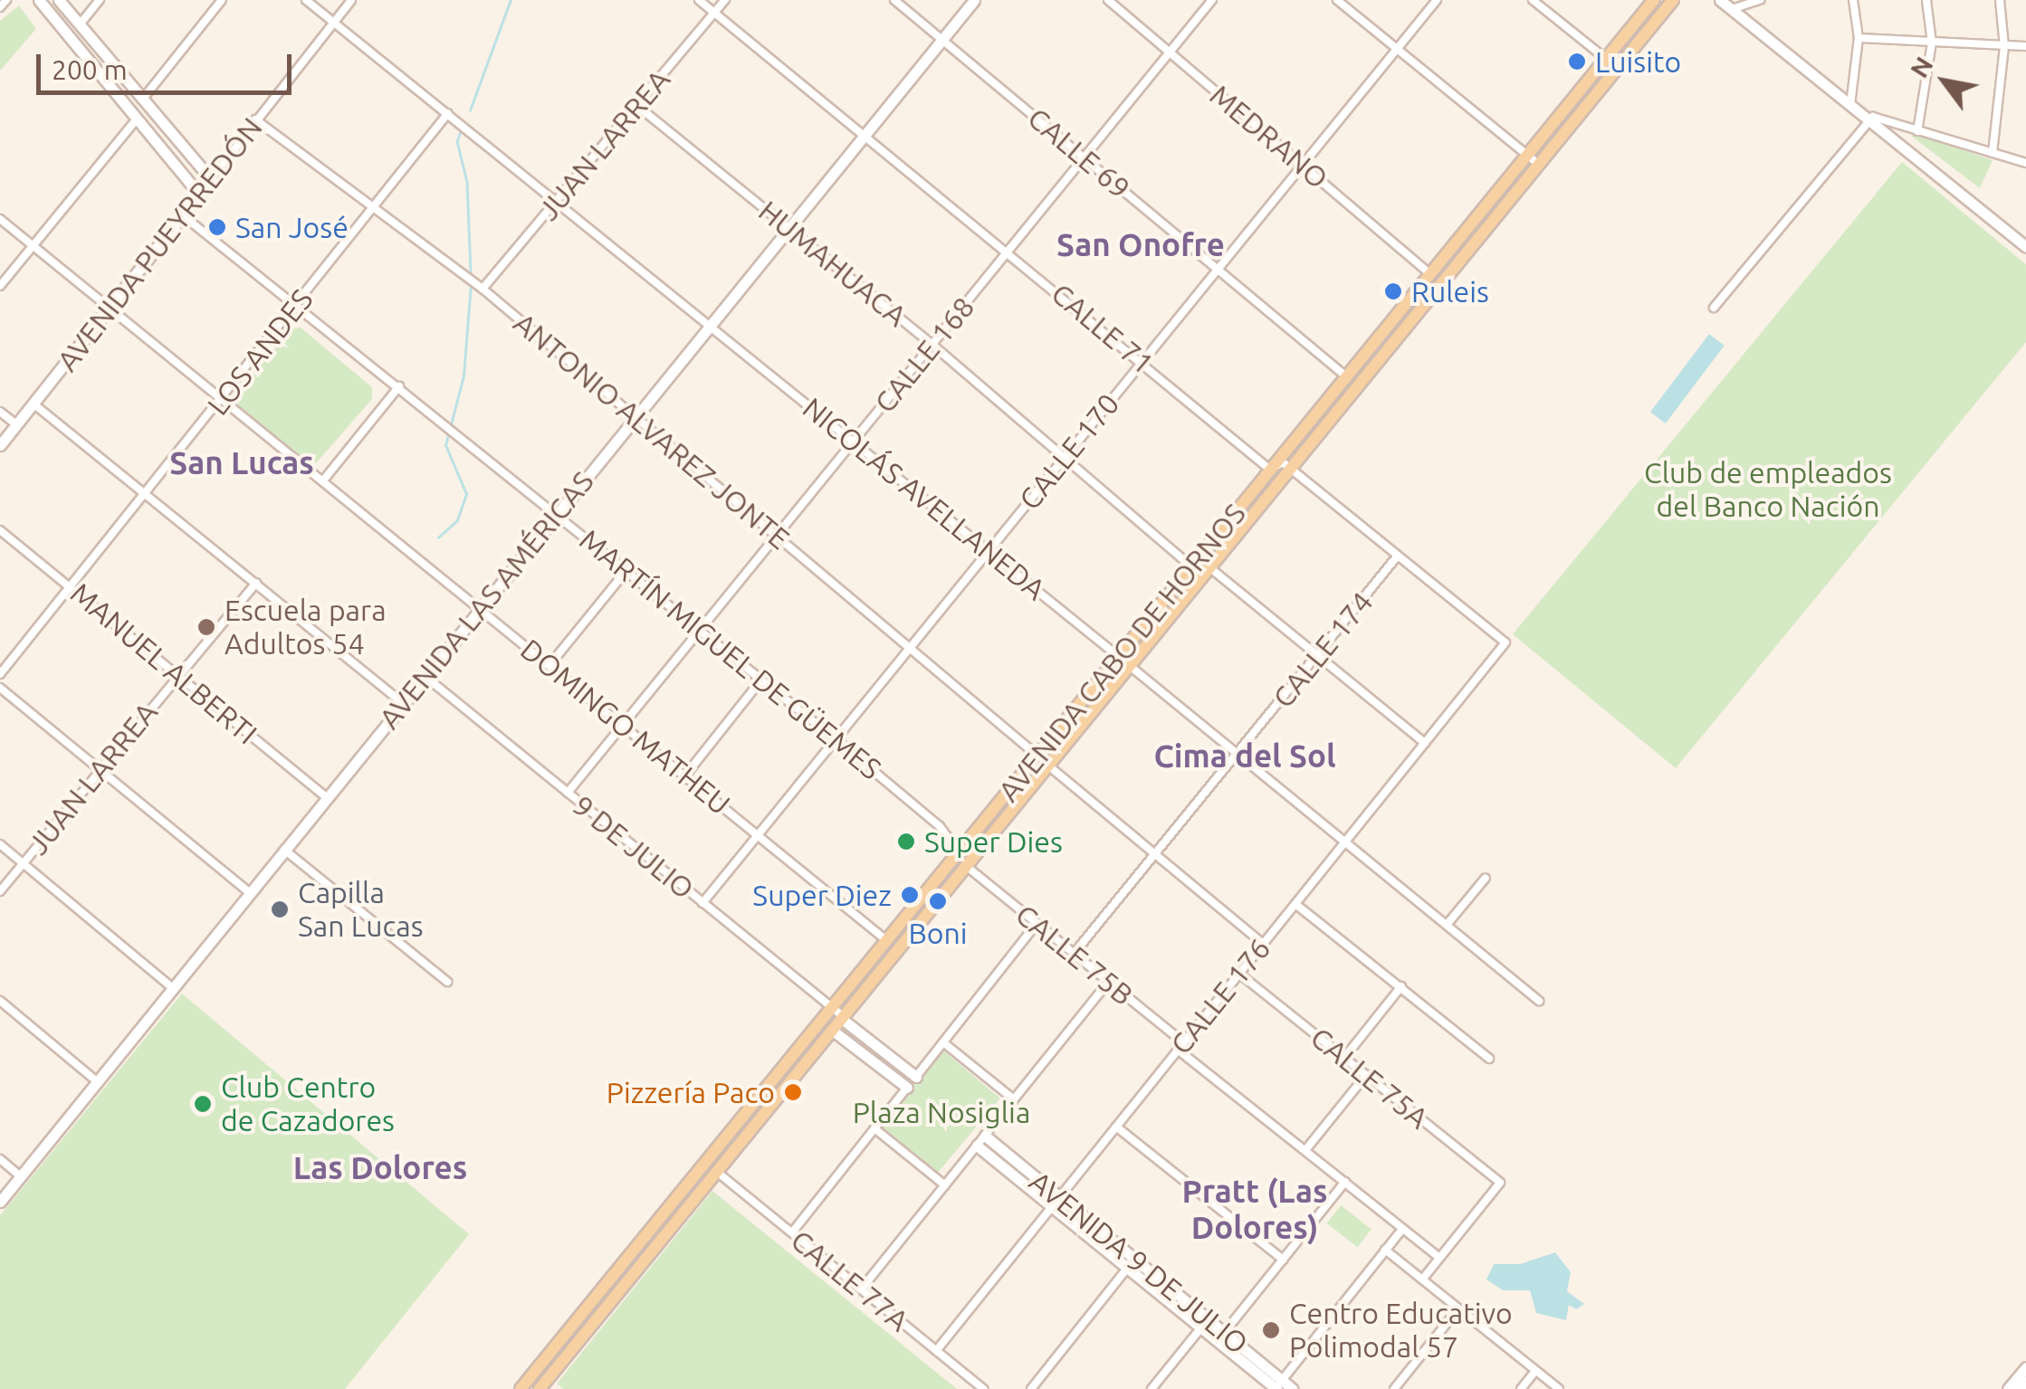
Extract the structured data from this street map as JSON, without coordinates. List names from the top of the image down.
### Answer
{
  "streets": {
    "main road": [
      "AVENIDA PUEYRREDÓN",
      "AVENIDA LAS AMÉRICAS",
      "AVENIDA CABO DE HORNOS",
      "AVENIDA 9 DE JULIO"
    ],
    "street": [
      "MEDRANO",
      "JUAN LARREA",
      "CALLE 69",
      "HUMAHUACA",
      "CALLE 71",
      "LOS ANDES",
      "CALLE 168",
      "ANTONIO ALVAREZ JONTE",
      "CALLE 170",
      "NICOLÁS AVELLANEDA",
      "CALLE 174",
      "MARTÍN MIGUEL DE GÜEMES",
      "MANUEL ALBERTI",
      "DOMINGO MATHEU",
      "9 DE JULIO",
      "CALLE 75B",
      "CALLE 176",
      "CALLE 75A",
      "CALLE 77A"
    ]
  },
  "crossings": [
    ["MEDRANO", "CALLE 168"],
    ["MEDRANO", "CALLE 170"],
    ["MEDRANO", "AVENIDA CABO DE HORNOS"],
    ["JUAN LARREA", "HUMAHUACA"],
    ["JUAN LARREA", "CALLE 71"],
    ["JUAN LARREA", "ANTONIO ALVAREZ JONTE"],
    ["JUAN LARREA", "NICOLÁS AVELLANEDA"],
    ["JUAN LARREA", "MANUEL ALBERTI"],
    ["CALLE 69", "CALLE 168"],
    ["CALLE 69", "CALLE 170"],
    ["CALLE 69", "AVENIDA LAS AMÉRICAS"],
    ["CALLE 69", "AVENIDA CABO DE HORNOS"],
    ["AVENIDA PUEYRREDÓN", "ANTONIO ALVAREZ JONTE"],
    ["AVENIDA PUEYRREDÓN", "NICOLÁS AVELLANEDA"],
    ["AVENIDA PUEYRREDÓN", "MARTÍN MIGUEL DE GÜEMES"],
    ["AVENIDA PUEYRREDÓN", "DOMINGO MATHEU"],
    ["HUMAHUACA", "CALLE 168"],
    ["HUMAHUACA", "CALLE 170"],
    ["HUMAHUACA", "AVENIDA LAS AMÉRICAS"],
    ["HUMAHUACA", "AVENIDA CABO DE HORNOS"],
    ["CALLE 71", "CALLE 168"],
    ["CALLE 71", "CALLE 170"],
    ["CALLE 71", "AVENIDA LAS AMÉRICAS"],
    ["CALLE 71", "AVENIDA CABO DE HORNOS"],
    ["LOS ANDES", "ANTONIO ALVAREZ JONTE"],
    ["LOS ANDES", "NICOLÁS AVELLANEDA"],
    ["LOS ANDES", "MARTÍN MIGUEL DE GÜEMES"],
    ["LOS ANDES", "MANUEL ALBERTI"],
    ["LOS ANDES", "DOMINGO MATHEU"],
    ["CALLE 168", "ANTONIO ALVAREZ JONTE"],
    ["CALLE 168", "NICOLÁS AVELLANEDA"],
    ["CALLE 168", "MARTÍN MIGUEL DE GÜEMES"],
    ["CALLE 168", "DOMINGO MATHEU"],
    ["CALLE 168", "9 DE JULIO"],
    ["ANTONIO ALVAREZ JONTE", "CALLE 170"],
    ["ANTONIO ALVAREZ JONTE", "AVENIDA LAS AMÉRICAS"],
    ["ANTONIO ALVAREZ JONTE", "AVENIDA CABO DE HORNOS"],
    ["CALLE 170", "NICOLÁS AVELLANEDA"],
    ["CALLE 170", "MARTÍN MIGUEL DE GÜEMES"],
    ["CALLE 170", "DOMINGO MATHEU"],
    ["CALLE 170", "9 DE JULIO"],
    ["NICOLÁS AVELLANEDA", "AVENIDA LAS AMÉRICAS"],
    ["NICOLÁS AVELLANEDA", "CALLE 174"],
    ["NICOLÁS AVELLANEDA", "AVENIDA CABO DE HORNOS"],
    ["NICOLÁS AVELLANEDA", "CALLE 176"],
    ["AVENIDA LAS AMÉRICAS", "MARTÍN MIGUEL DE GÜEMES"],
    ["AVENIDA LAS AMÉRICAS", "MANUEL ALBERTI"],
    ["AVENIDA LAS AMÉRICAS", "DOMINGO MATHEU"],
    ["AVENIDA LAS AMÉRICAS", "9 DE JULIO"],
    ["CALLE 174", "CALLE 75B"],
    ["CALLE 174", "CALLE 176"],
    ["AVENIDA CABO DE HORNOS", "MARTÍN MIGUEL DE GÜEMES"],
    ["AVENIDA CABO DE HORNOS", "DOMINGO MATHEU"],
    ["AVENIDA CABO DE HORNOS", "9 DE JULIO"],
    ["AVENIDA CABO DE HORNOS", "CALLE 75B"],
    ["AVENIDA CABO DE HORNOS", "CALLE 77A"],
    ["MARTÍN MIGUEL DE GÜEMES", "CALLE 75B"],
    ["CALLE 75B", "CALLE 176"],
    ["CALLE 75B", "CALLE 75A"],
    ["CALLE 176", "CALLE 75A"],
    ["CALLE 176", "AVENIDA 9 DE JULIO"],
    ["CALLE 176", "CALLE 77A"]
  ],
  "districts": [
    "San Onofre",
    "San Lucas",
    "Cima del Sol",
    "Las Dolores",
    "Pratt (Las Dolores)"
  ],
  "parks": ["Club de empleados del Banco Nación", "Plaza Nosiglia"],
  "places": [
    "Luisito",
    "San José",
    "Ruleis",
    "Escuela para Adultos 54",
    "Super Dies",
    "Super Diez",
    "Boni",
    "Capilla San Lucas",
    "Pizzería Paco",
    "Club Centro de Cazadores",
    "Centro Educativo Polimodal 57"
  ],
  "scale_bar": "200 m",
  "north": "top left"
}
